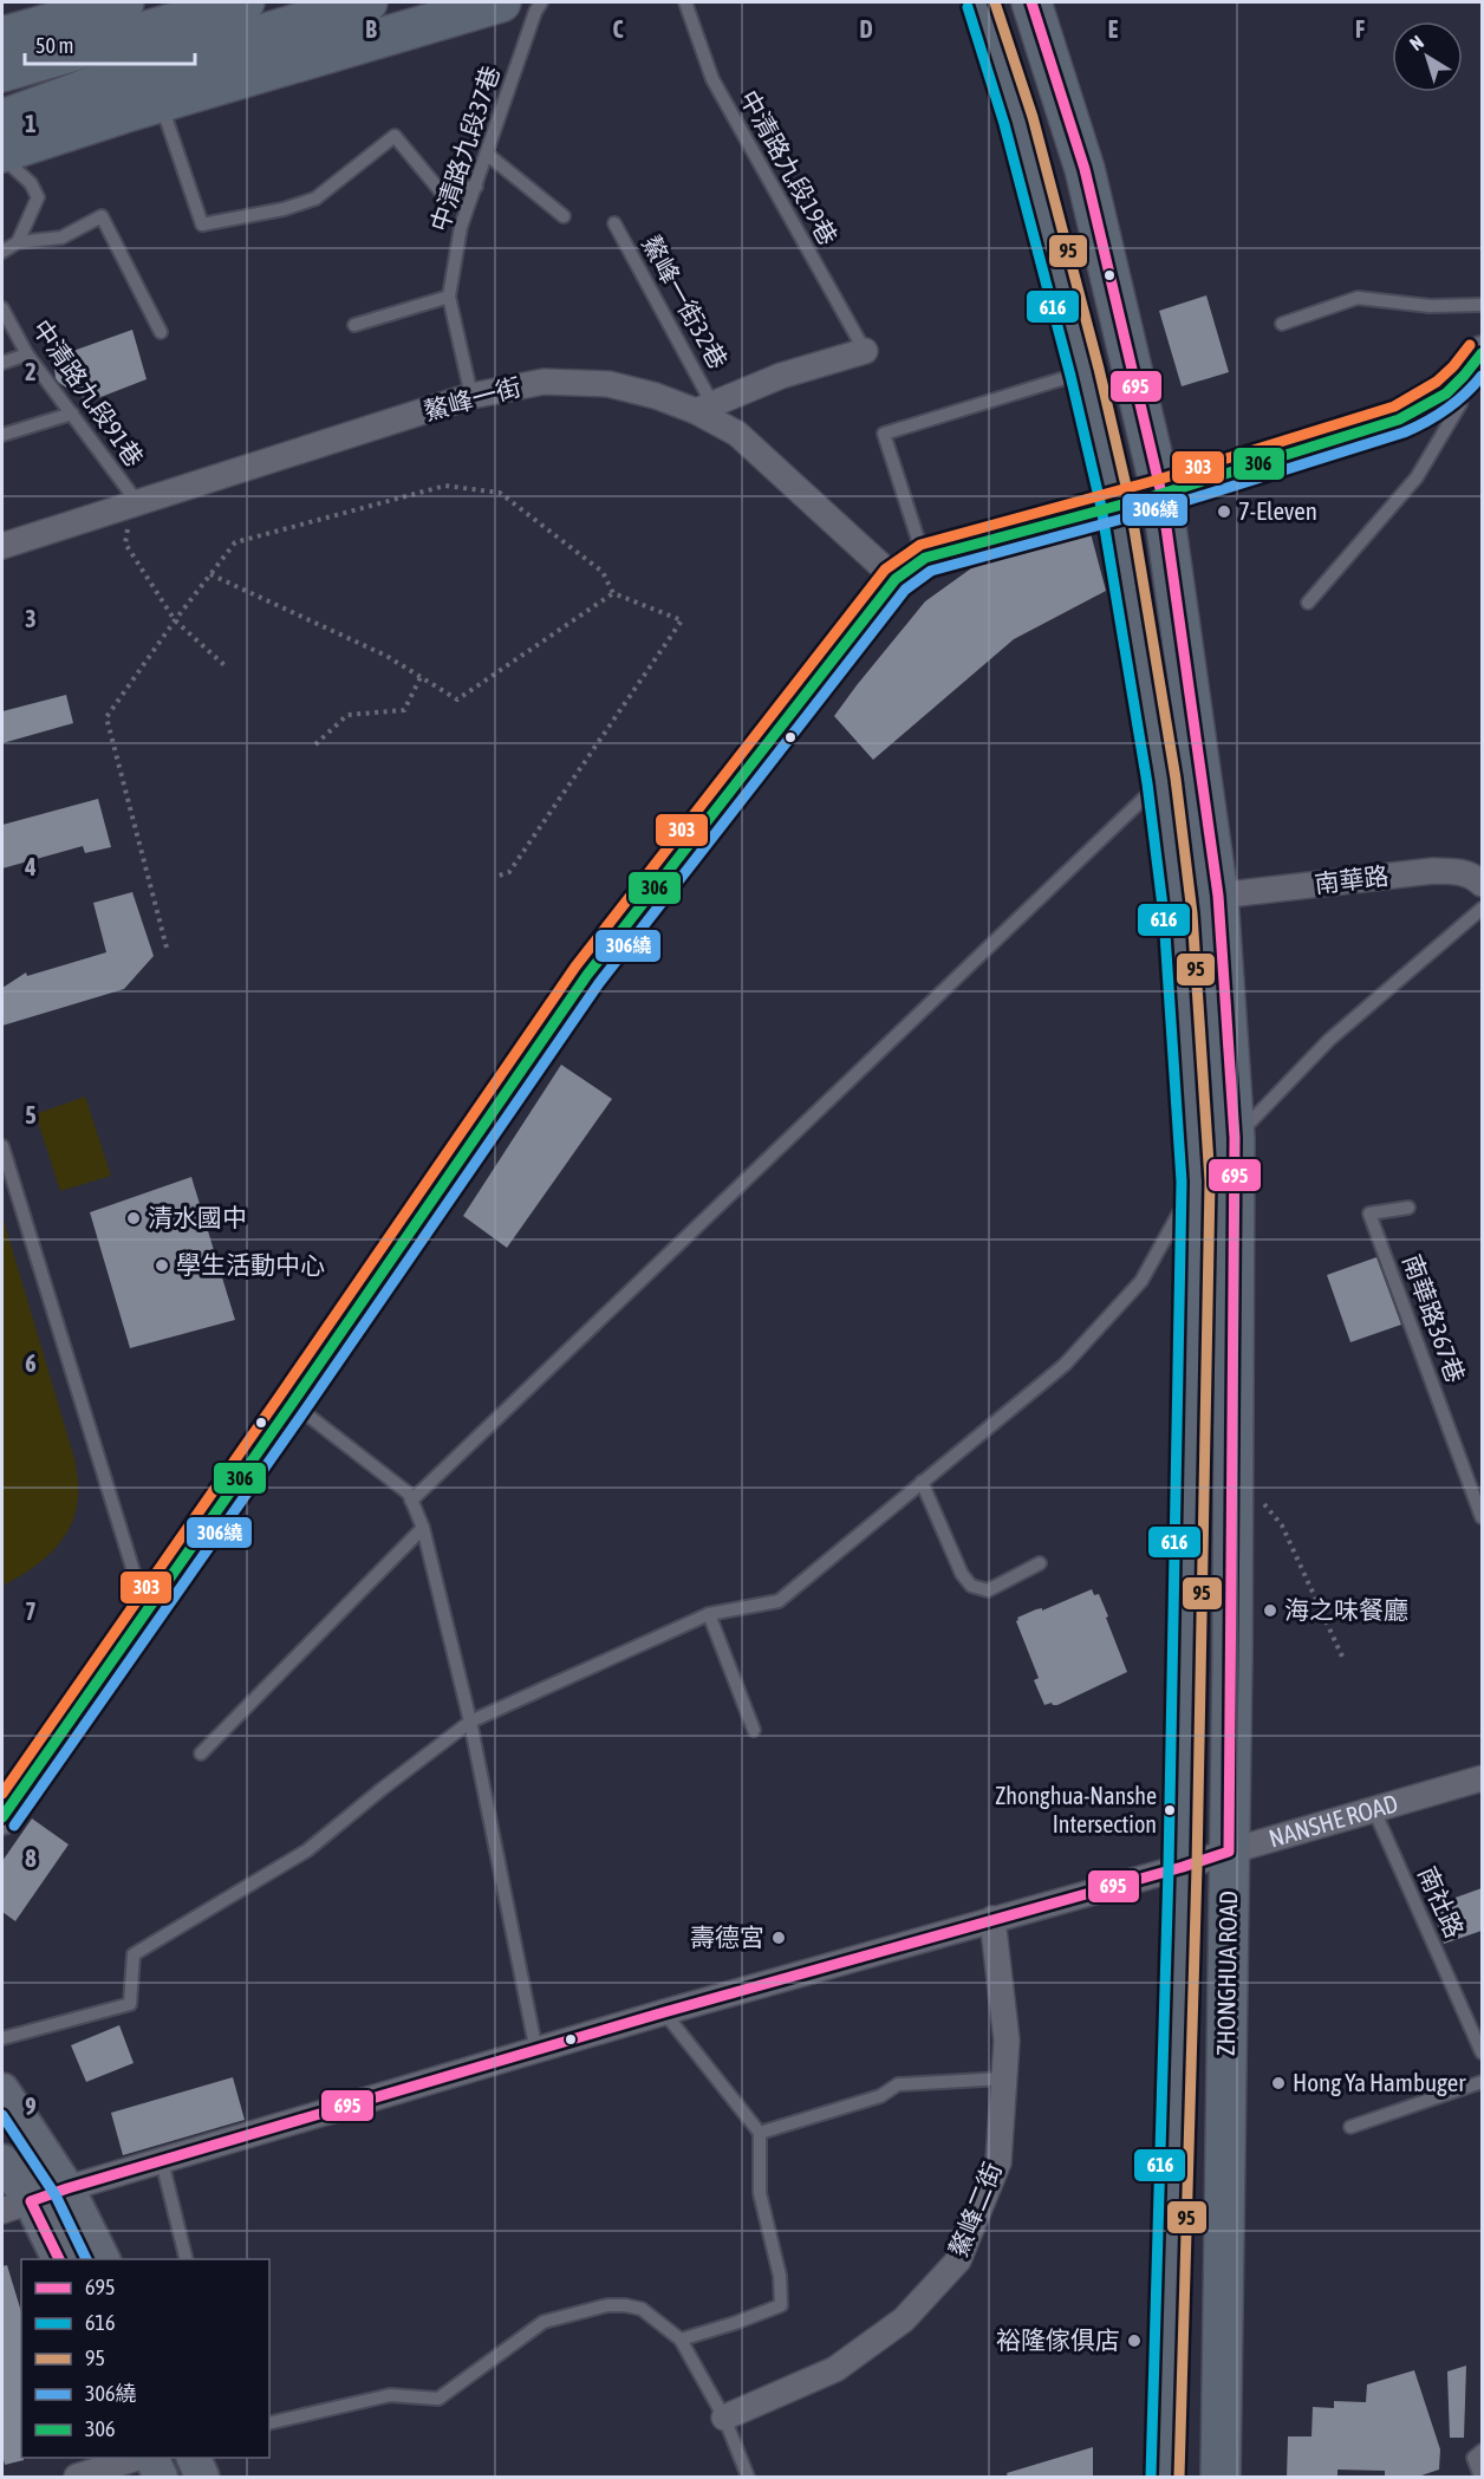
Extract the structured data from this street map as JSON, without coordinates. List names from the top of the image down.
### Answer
{
  "streets": {
    "main road": ["ZHONGHUA ROAD"],
    "street": [
      "鰲峰一街",
      "南華路",
      "NANSHE ROAD",
      "鰲峰二街"
    ],
    "lane": [
      "中清路九段37巷",
      "中清路九段19巷",
      "鰲峰一街32巷",
      "中清路九段91巷",
      "南華路367巷",
      "南社路"
    ]
  },
  "crossings": [
    ["中清路九段37巷", "鰲峰一街"],
    ["鰲峰一街32巷", "鰲峰一街"],
    ["中清路九段91巷", "鰲峰一街"],
    ["南華路", "ZHONGHUA ROAD"],
    ["NANSHE ROAD", "南社路"],
    ["NANSHE ROAD", "ZHONGHUA ROAD"],
    ["NANSHE ROAD", "鰲峰二街"]
  ],
  "places": [
    "7-Eleven",
    "清水國中",
    "學生活動中心",
    "海之味餐廳",
    "Zhonghua-Nanshe Intersection",
    "壽德宮",
    "Hong Ya Hambuger",
    "裕隆傢俱店"
  ],
  "lines": [
    "transit line 695",
    "transit line 95",
    "transit line 616",
    "transit line 303",
    "transit line 306",
    "transit line 306繞"
  ],
  "legend": [
    "695",
    "616",
    "95",
    "306繞",
    "306"
  ],
  "scale_bar": "50 m",
  "north": "top left",
  "grid": {
    "columns": [
      "B",
      "C",
      "D",
      "E",
      "F"
    ],
    "rows": [
      "1",
      "2",
      "3",
      "4",
      "5",
      "6",
      "7",
      "8",
      "9"
    ]
  }
}
